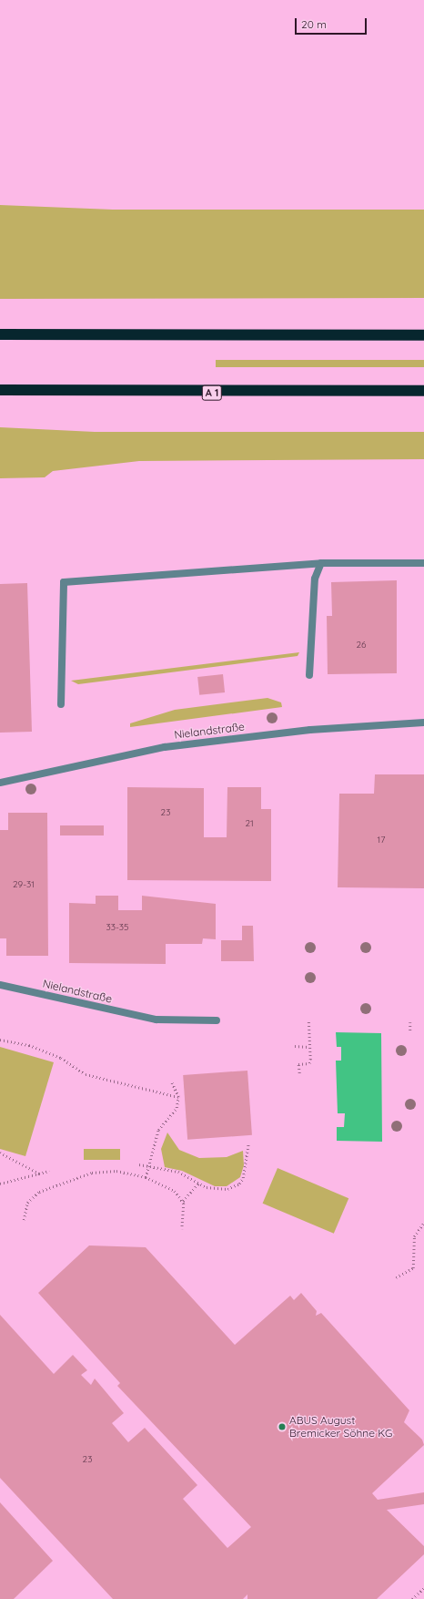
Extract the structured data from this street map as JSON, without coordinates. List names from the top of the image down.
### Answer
{
  "streets": {
    "highway": ["A 1"],
    "street": ["Nielandstraße"]
  },
  "places": ["ABUS August Bremicker Söhne KG"],
  "house_numbers": [
    "26",
    "23",
    "21",
    "17",
    "29-31",
    "33-35",
    "23"
  ],
  "scale_bar": "20 m"
}
